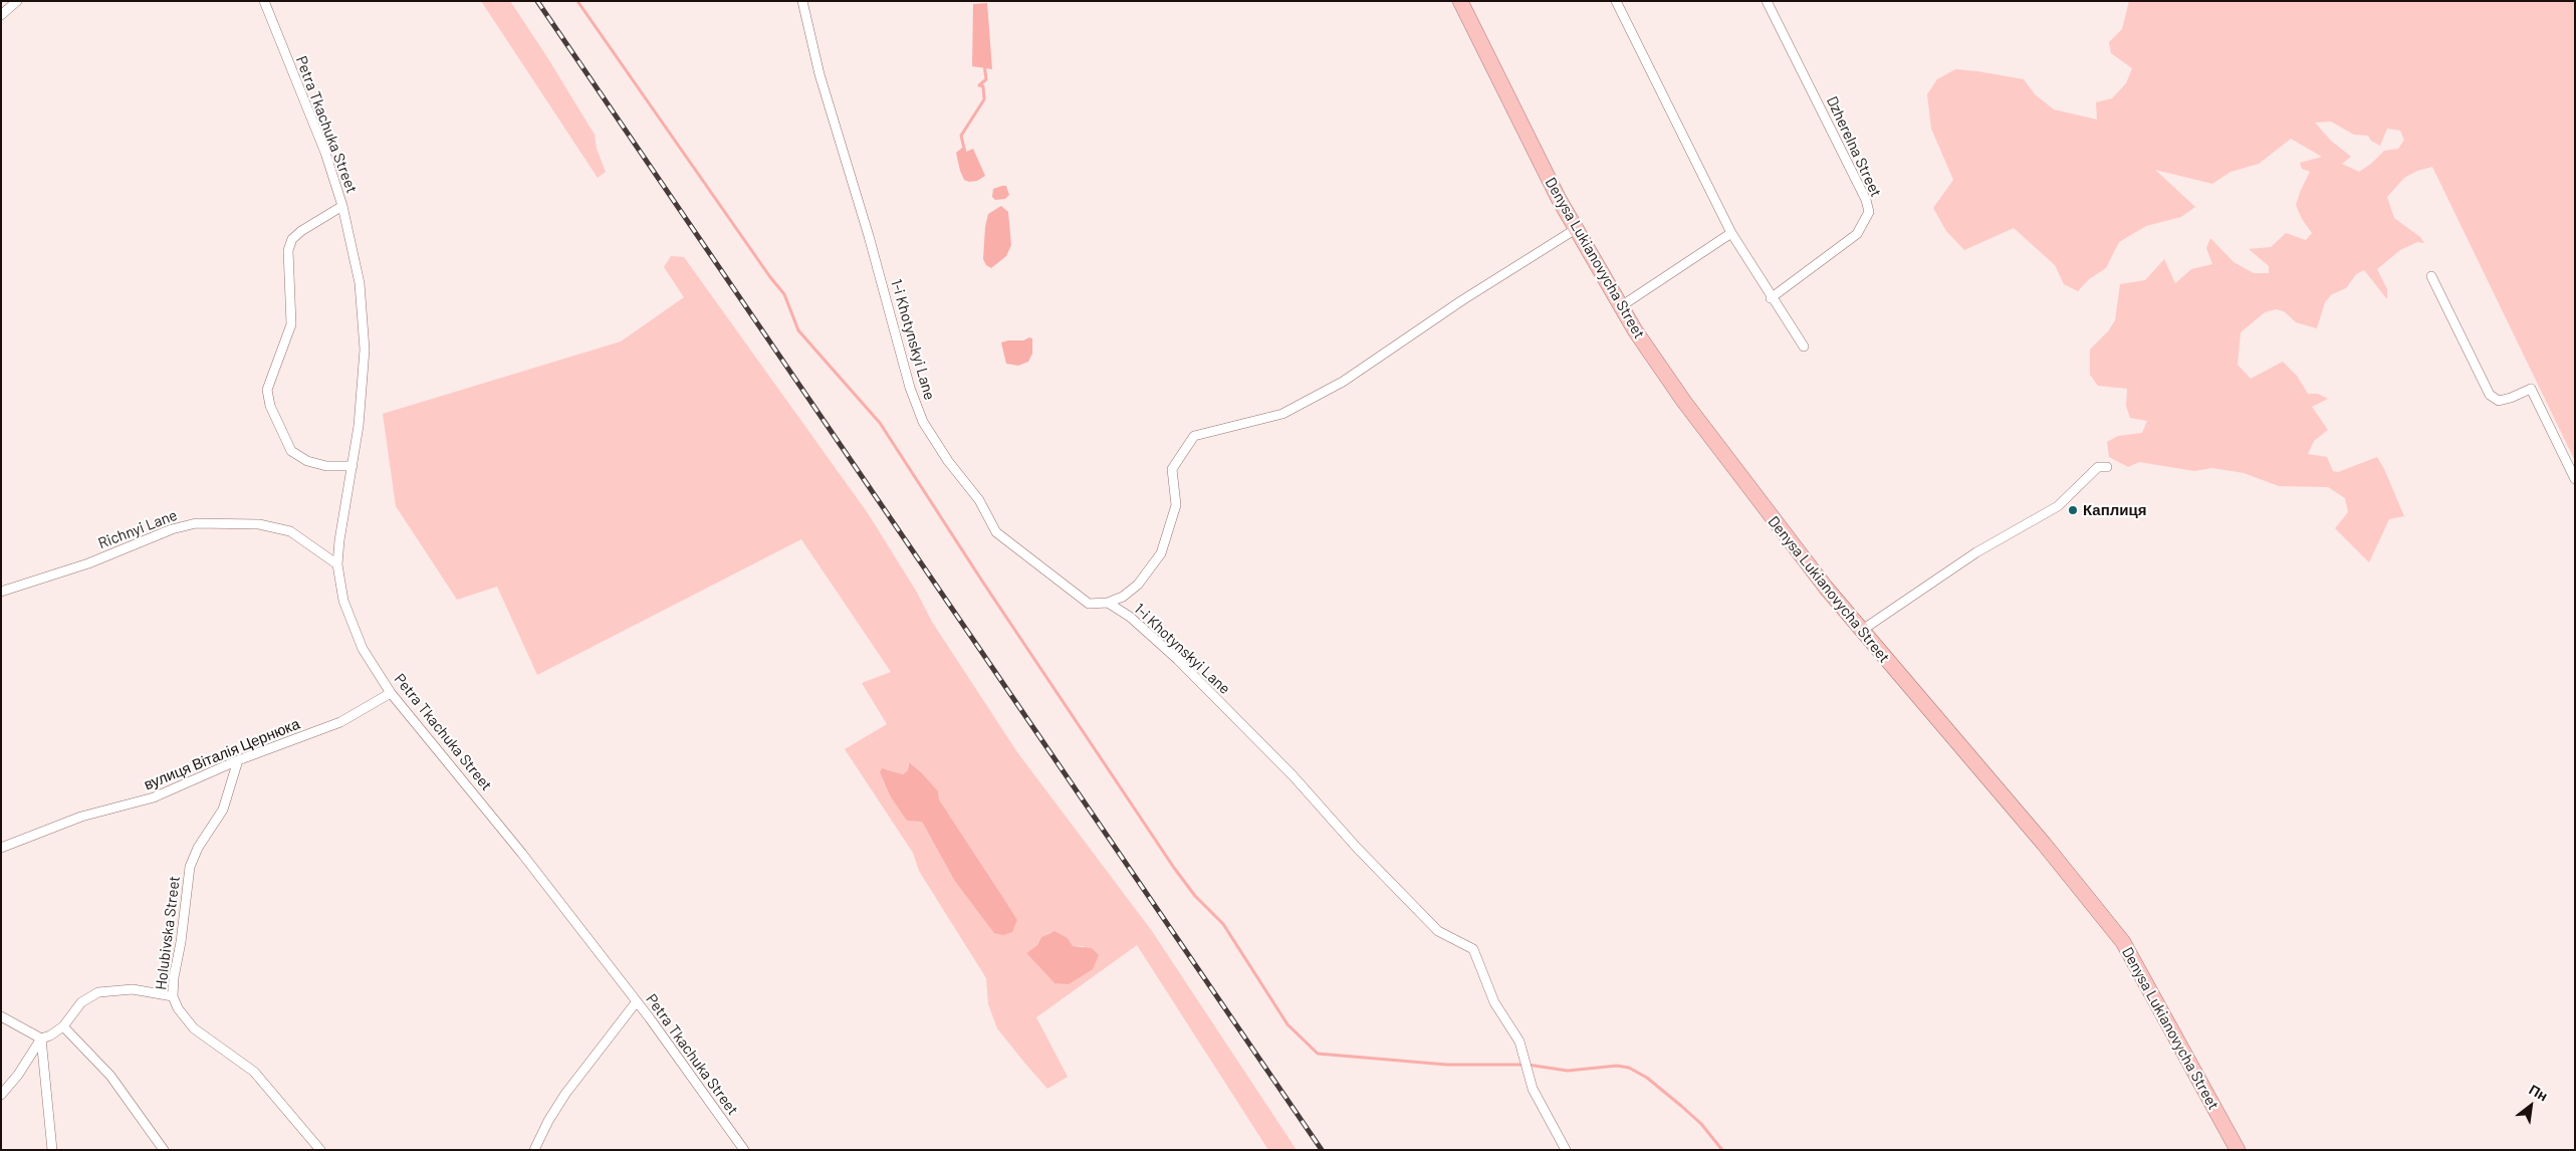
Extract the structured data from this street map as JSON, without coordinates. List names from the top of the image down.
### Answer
{
  "streets": {
    "highway": ["Denysa Lukianovycha Street"],
    "street": [
      "Petra Tkachuka Street",
      "Dzherelna Street",
      "1-i Khotynskyi Lane",
      "Richnyi Lane",
      "вулиця Віталія Цернюка",
      "Holubivska Street"
    ]
  },
  "crossings": [
    ["Petra Tkachuka Street", "Richnyi Lane"],
    ["Petra Tkachuka Street", "вулиця Віталія Цернюка"],
    ["вулиця Віталія Цернюка", "Holubivska Street"]
  ],
  "places": ["Каплиця"],
  "north": "top right"
}
